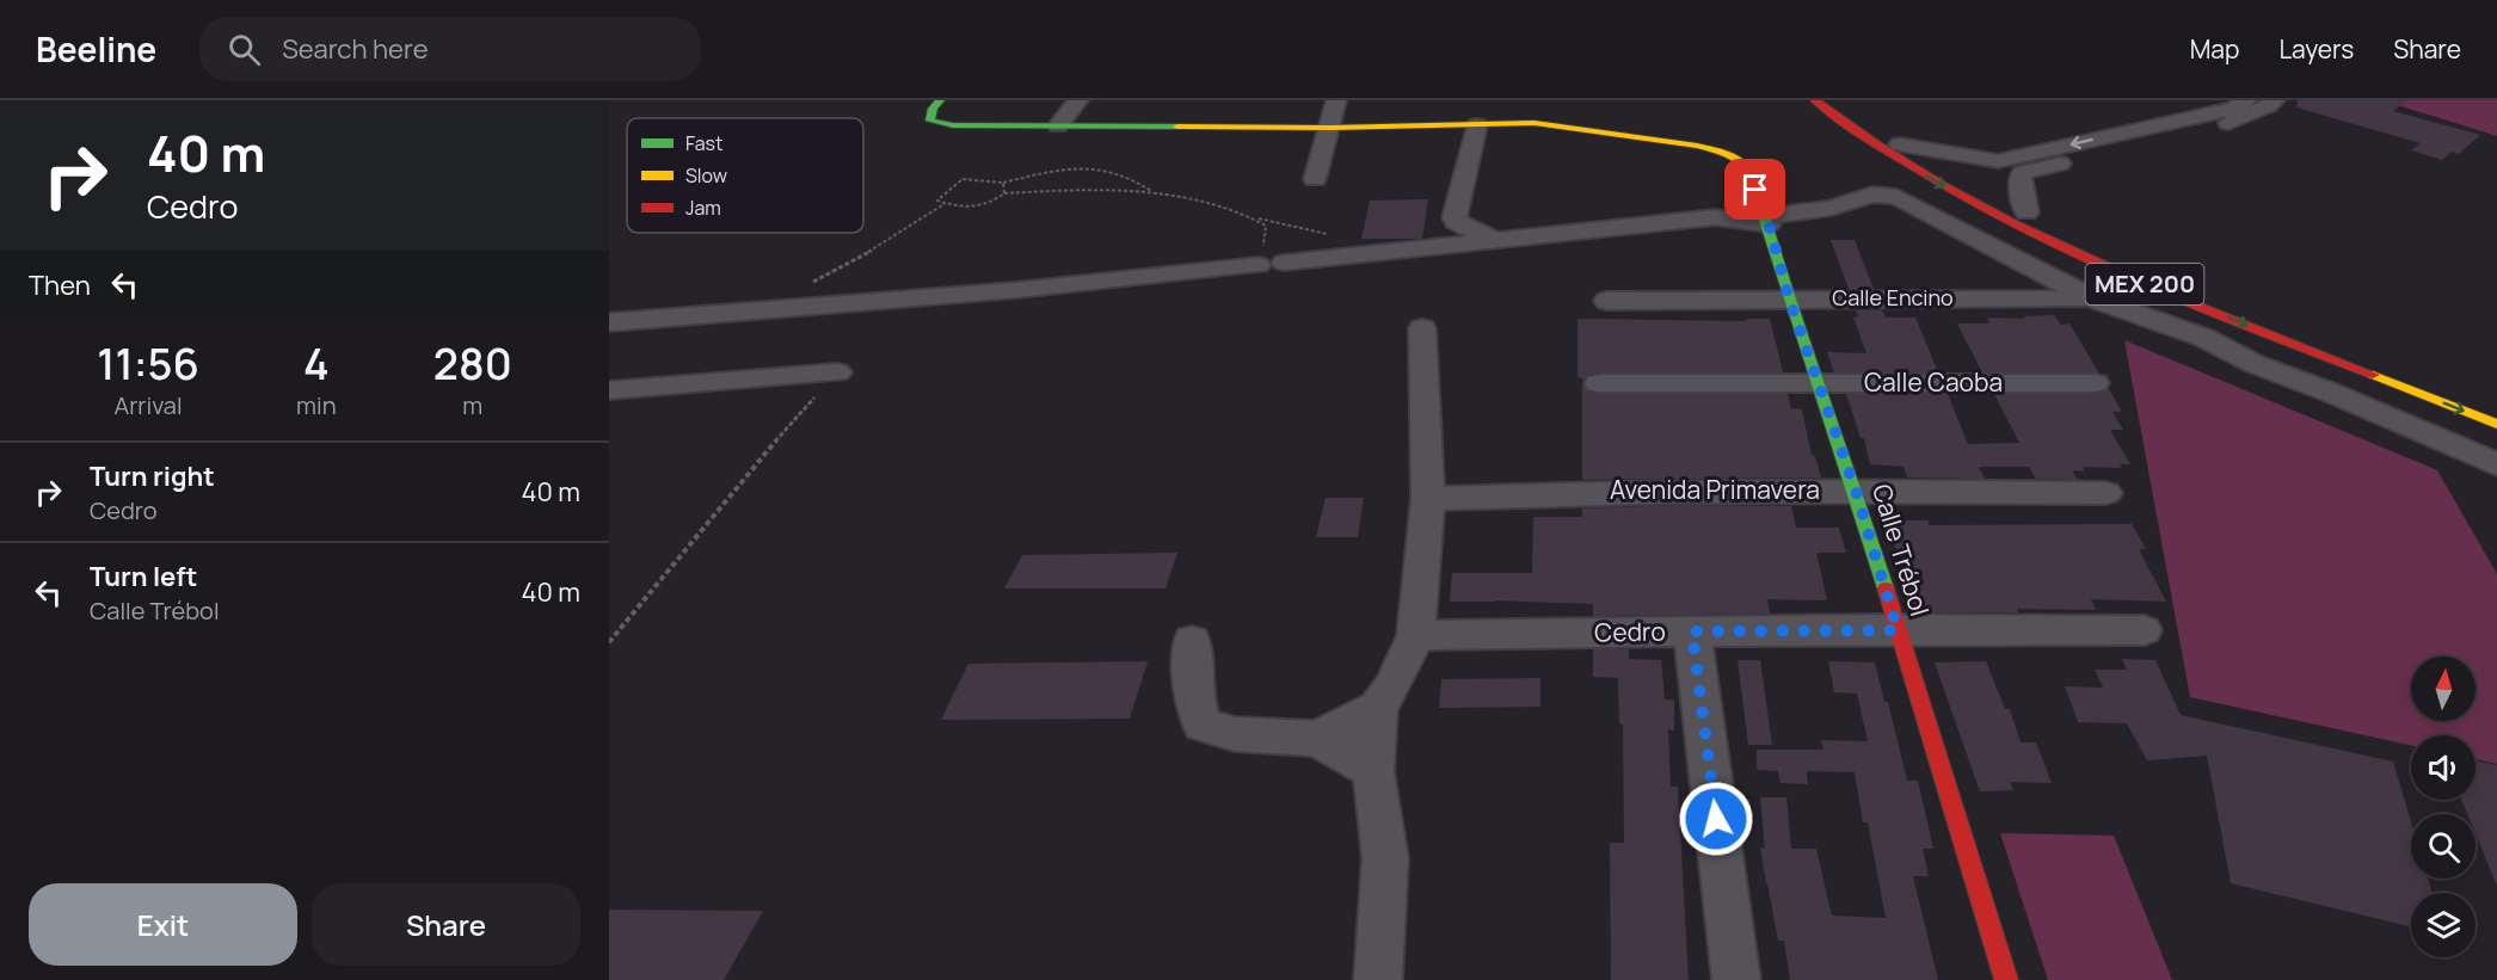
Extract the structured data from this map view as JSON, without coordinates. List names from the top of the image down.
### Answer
{
  "streets": {
    "main road": ["MEX 200", "Calle Trébol"],
    "street": [
      "Calle Encino",
      "Calle Caoba",
      "Avenida Primavera",
      "Cedro"
    ]
  },
  "crossings": [
    ["Calle Encino", "Calle Trébol"],
    ["Calle Caoba", "Calle Trébol"],
    ["Avenida Primavera", "Calle Trébol"],
    ["Calle Trébol", "Cedro"]
  ],
  "legend": ["Fast", "Slow", "Jam"],
  "north": "top",
  "page": {
    "header": "Beeline",
    "search": "Search here",
    "nav": ["Map", "Layers", "Share"],
    "turn": ["40 m", "Cedro"],
    "then": "Then",
    "eta": [
      "11:56",
      "Arrival",
      "4",
      "min",
      "280",
      "m"
    ],
    "list": [
      {
        "name": "Turn right",
        "note": "Cedro",
        "value": "40 m"
      },
      {
        "name": "Turn left",
        "note": "Calle Trébol",
        "value": "40 m"
      }
    ],
    "buttons": ["Exit", "Share"]
  }
}
